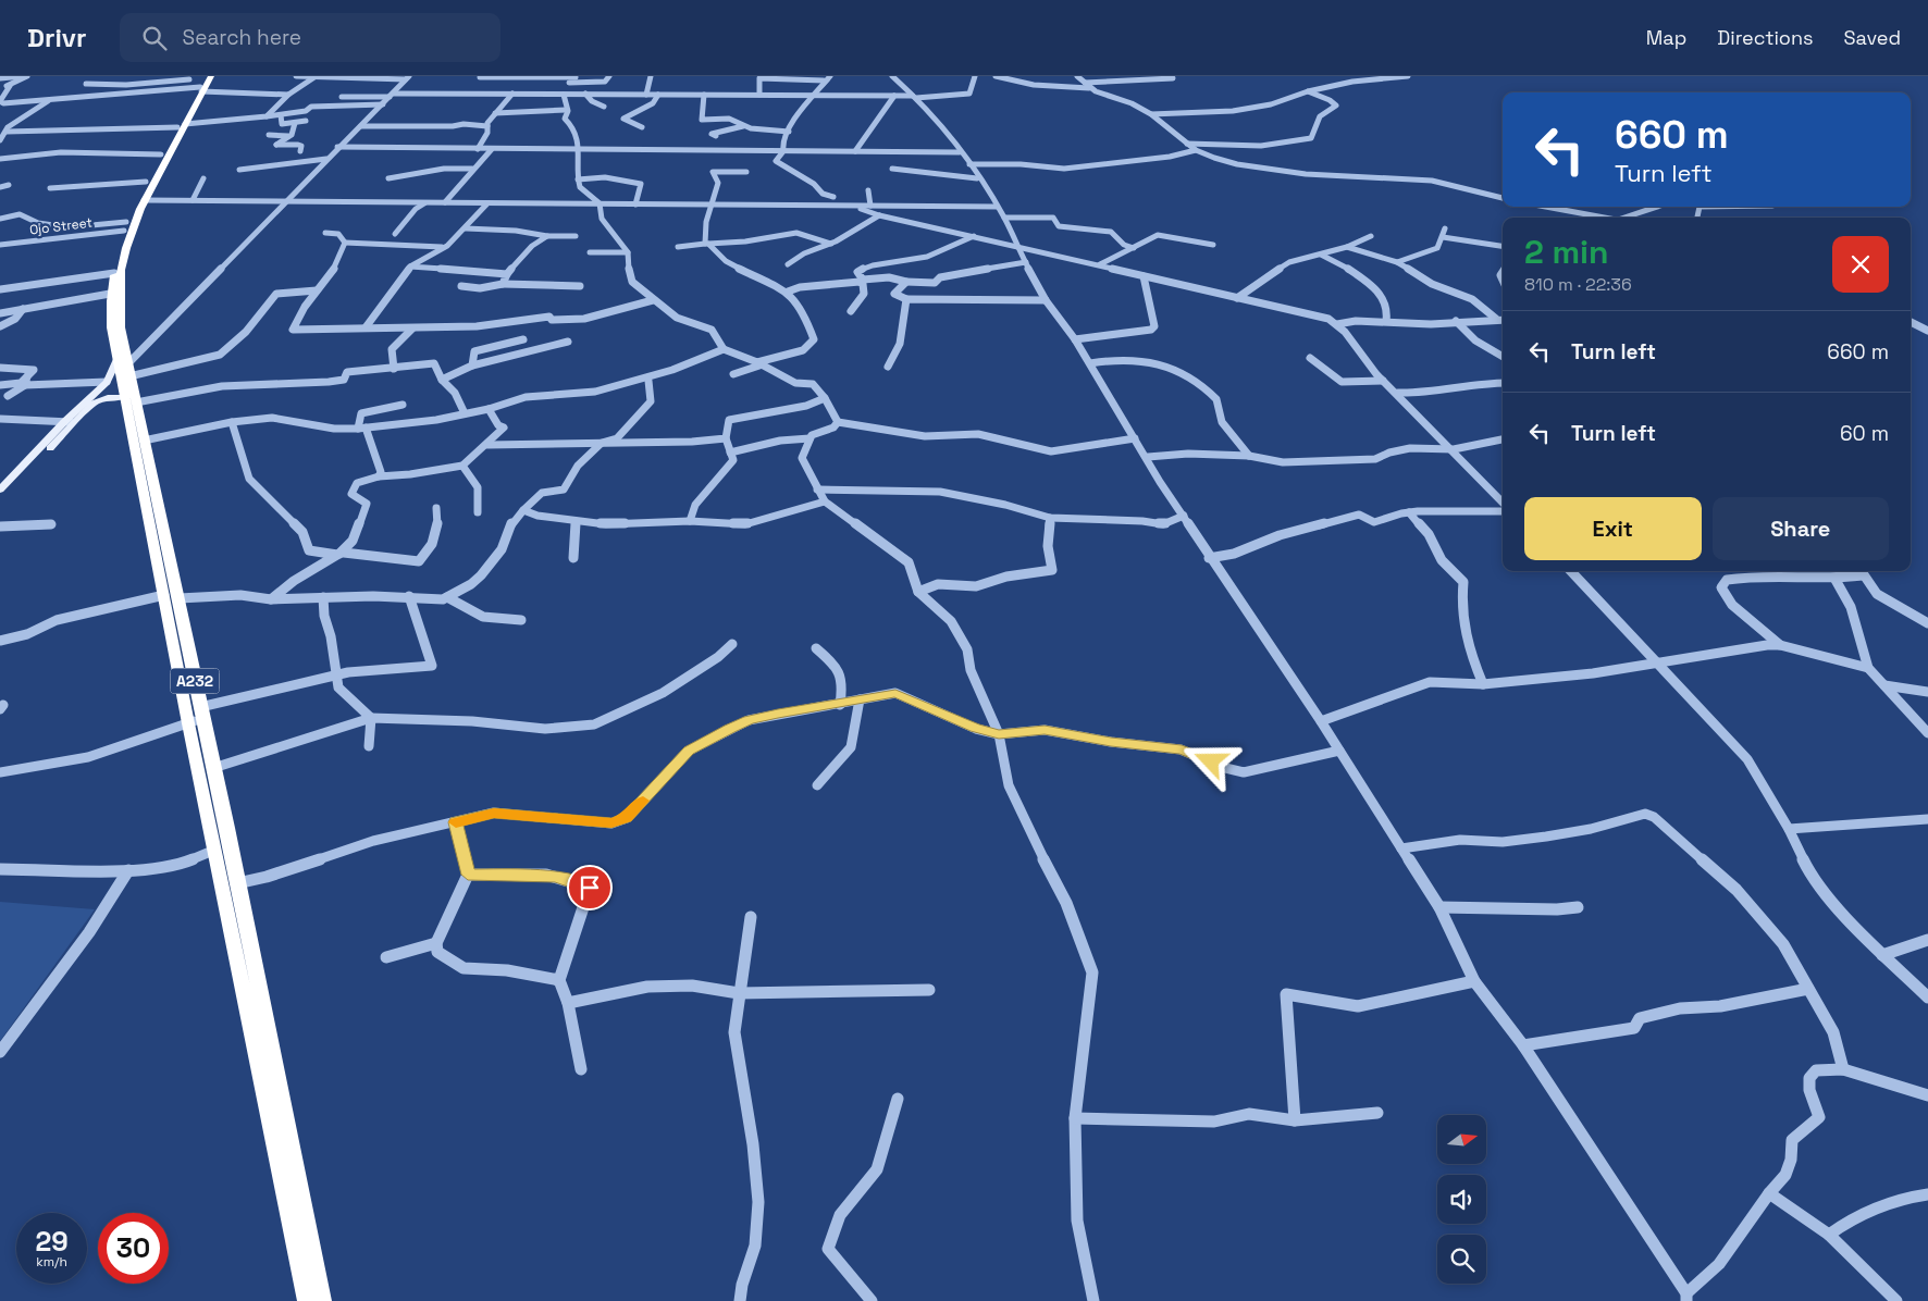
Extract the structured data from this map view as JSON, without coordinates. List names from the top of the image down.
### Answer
{
  "streets": {
    "highway": ["A232"],
    "street": ["Ojo Street"]
  },
  "crossings": [
    ["Ojo Street", "A232"]
  ],
  "north": "right",
  "page": {
    "header": "Drivr",
    "search": "Search here",
    "nav": ["Map", "Directions", "Saved"],
    "turn": ["660 m", "Turn left"],
    "heading": ["2 min", "810 m · 22:36"],
    "list": [
      {
        "name": "Turn left",
        "value": "660 m"
      },
      {
        "name": "Turn left",
        "value": "60 m"
      }
    ],
    "buttons": ["Exit", "Share"],
    "speed": "29 km/h",
    "limit": "30"
  }
}
